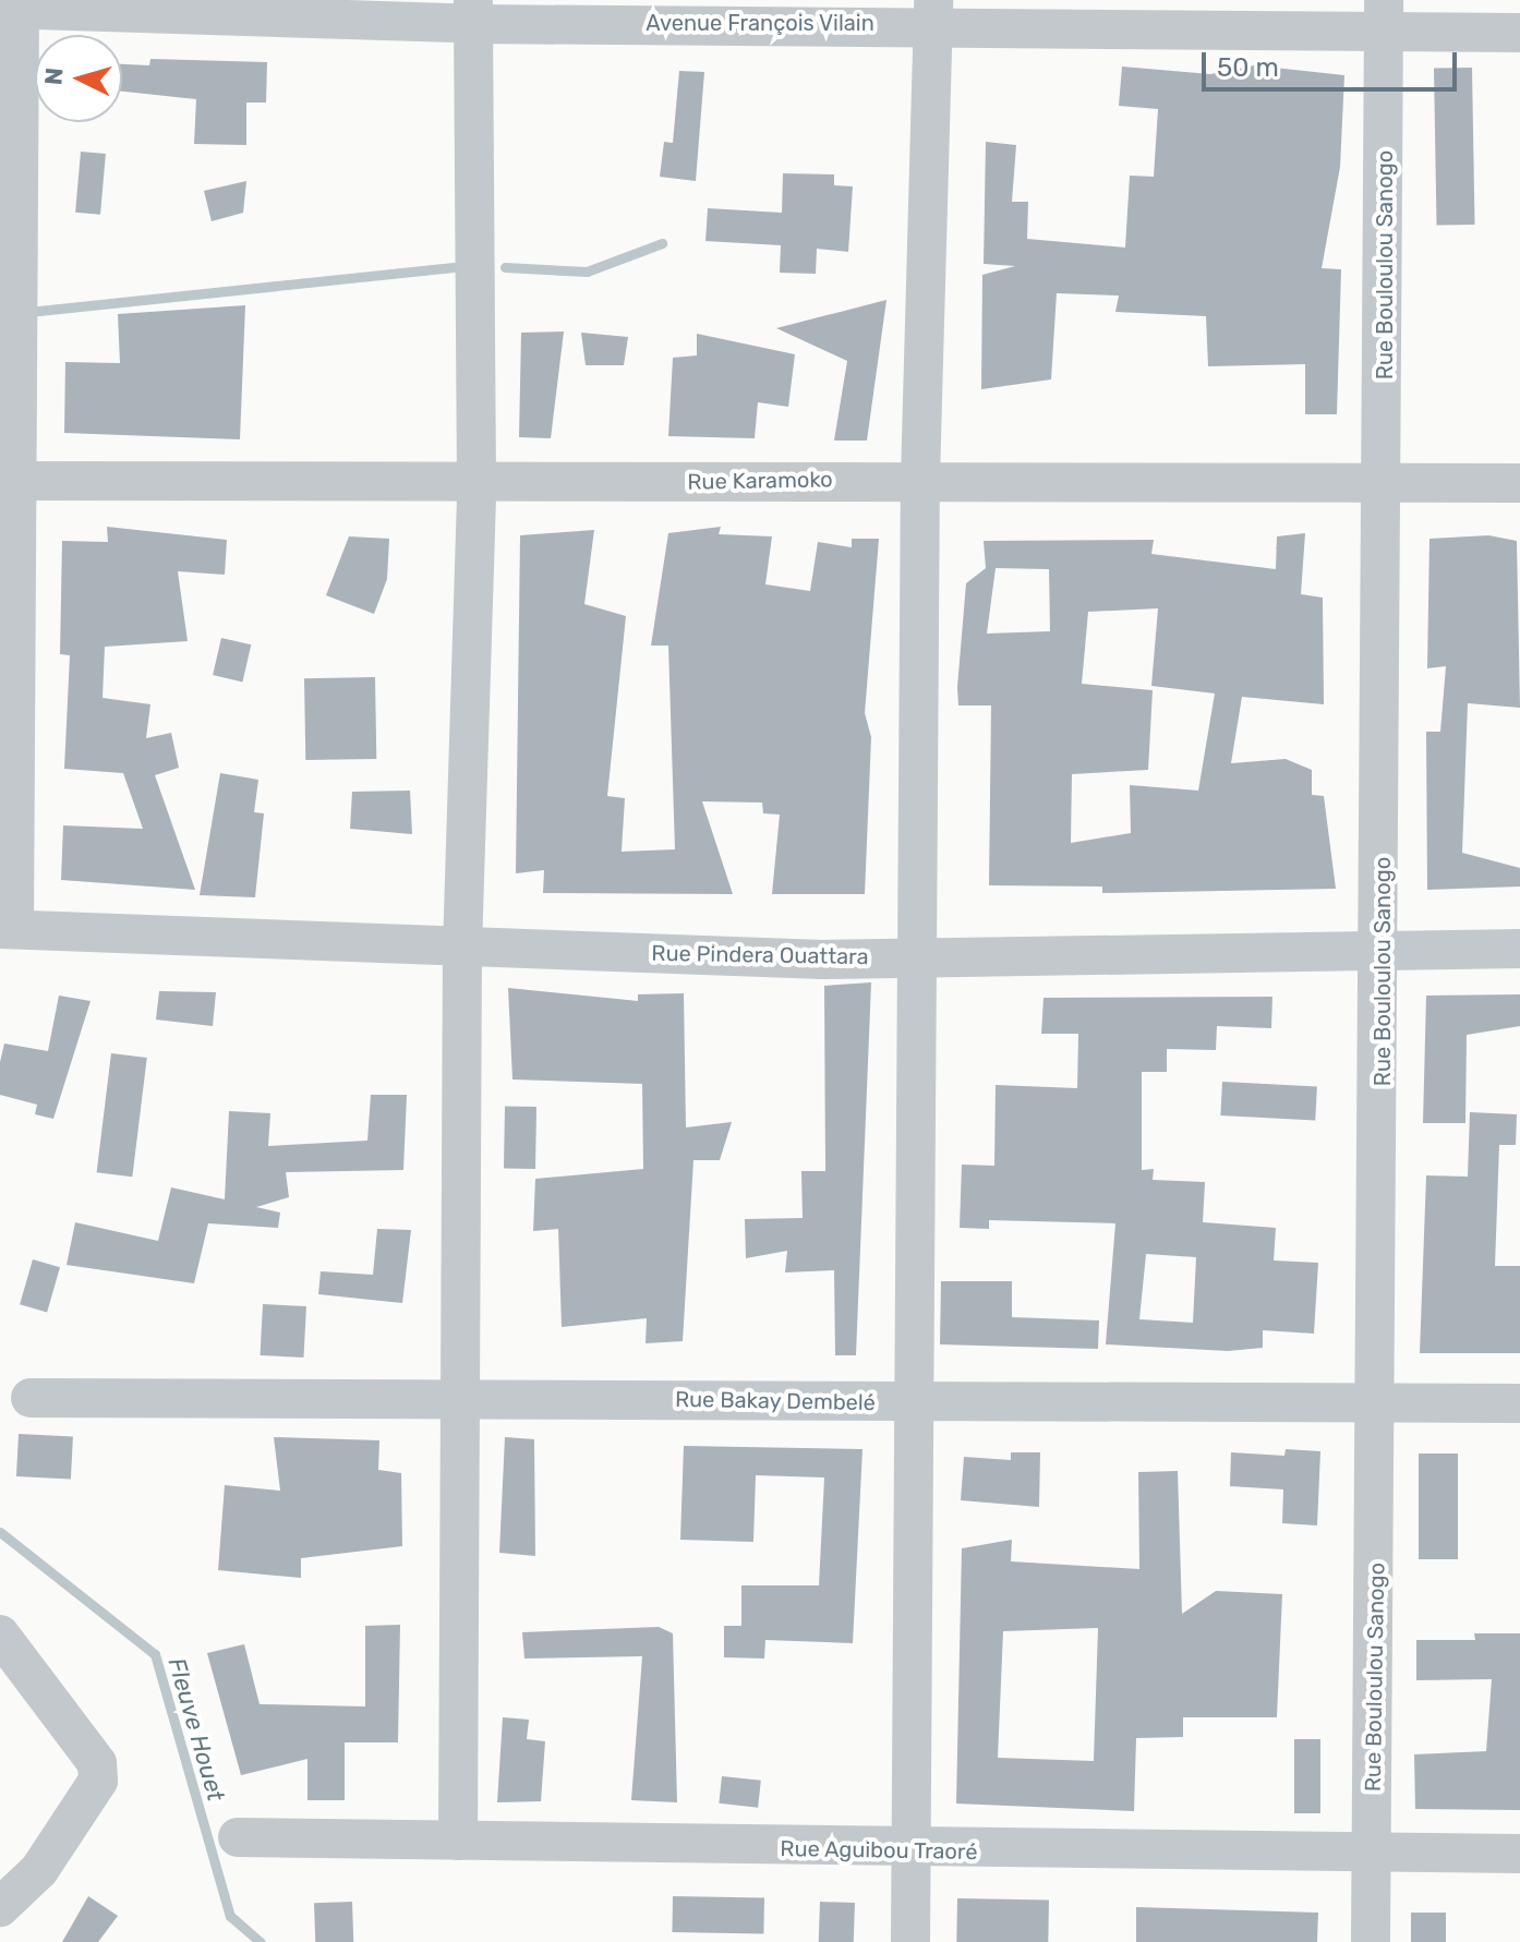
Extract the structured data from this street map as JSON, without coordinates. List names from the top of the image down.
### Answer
{
  "streets": {
    "street": [
      "Avenue François Vilain",
      "Rue Bouloulou Sanogo",
      "Rue Karamoko",
      "Rue Pindera Ouattara",
      "Rue Bakay Dembelé",
      "Rue Aguibou Traoré"
    ]
  },
  "crossings": [
    ["Avenue François Vilain", "Rue Bouloulou Sanogo"],
    ["Rue Bouloulou Sanogo", "Rue Karamoko"],
    ["Rue Bouloulou Sanogo", "Rue Pindera Ouattara"],
    ["Rue Bouloulou Sanogo", "Rue Bakay Dembelé"],
    ["Rue Bouloulou Sanogo", "Rue Aguibou Traoré"]
  ],
  "water": ["Fleuve Houet"],
  "scale_bar": "50 m",
  "north": "left"
}
